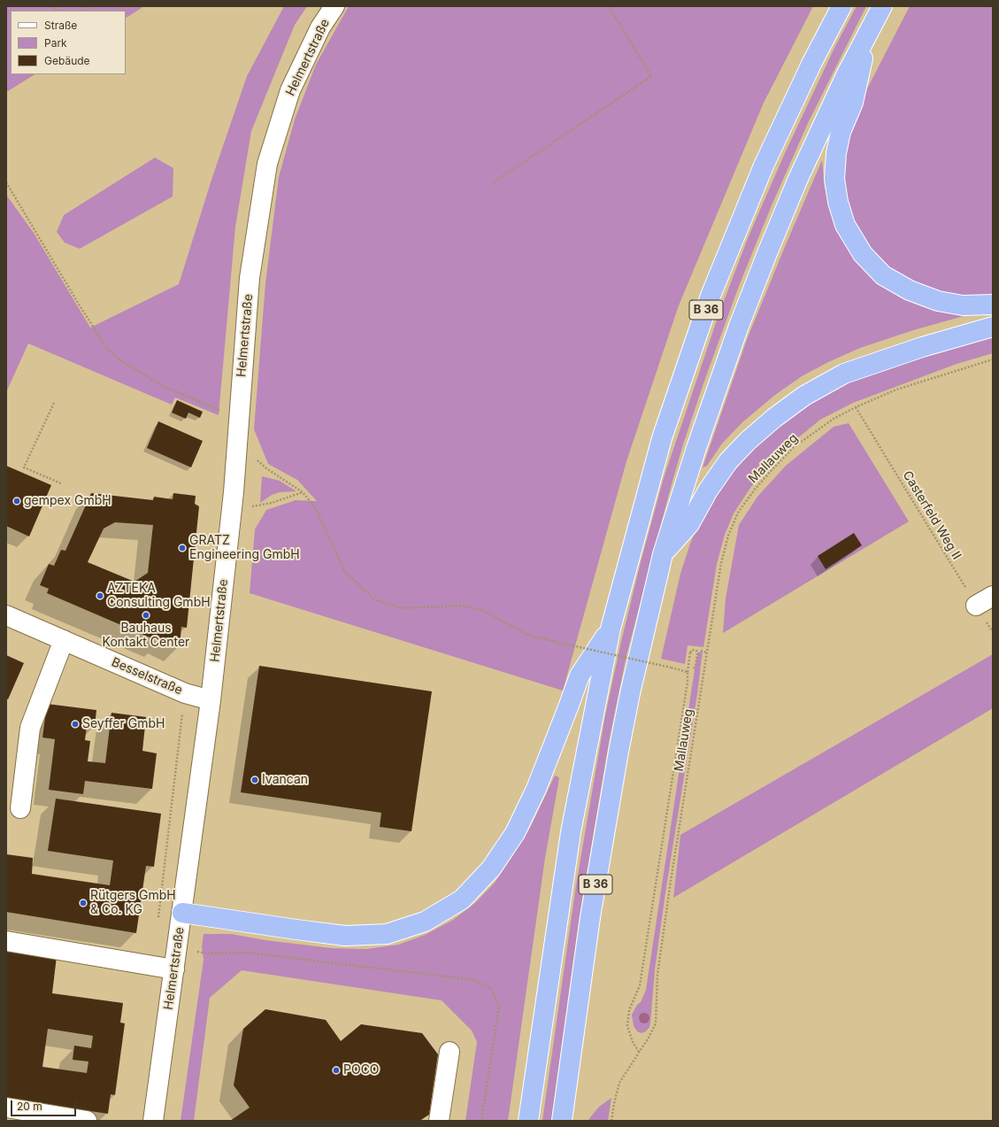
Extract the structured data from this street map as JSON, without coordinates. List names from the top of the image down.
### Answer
{
  "streets": {
    "highway": ["B 36"],
    "street": ["Helmertstraße", "Besselstraße"],
    "path": ["Mallauweg", "Casterfeld Weg II"]
  },
  "crossings": [
    ["Helmertstraße", "Besselstraße"],
    ["Mallauweg", "Casterfeld Weg II"]
  ],
  "places": [
    "gempex GmbH",
    "GRATZ Engineering GmbH",
    "AZTEKA Consulting GmbH",
    "Bauhaus Kontakt Center",
    "Seyffer GmbH",
    "Ivancan",
    "Rütgers GmbH & Co. KG",
    "POCO"
  ],
  "legend": ["Straße", "Park", "Gebäude"],
  "scale_bar": "20 m"
}
